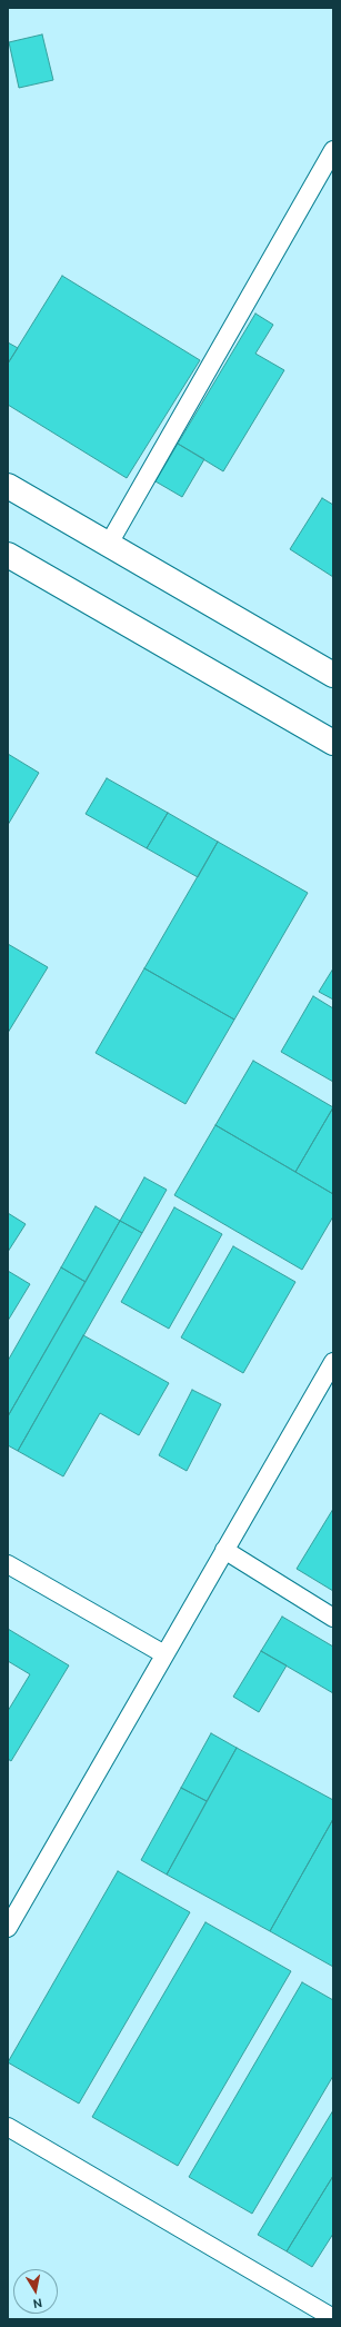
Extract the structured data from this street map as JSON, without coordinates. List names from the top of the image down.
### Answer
{
  "north": "bottom"
}
